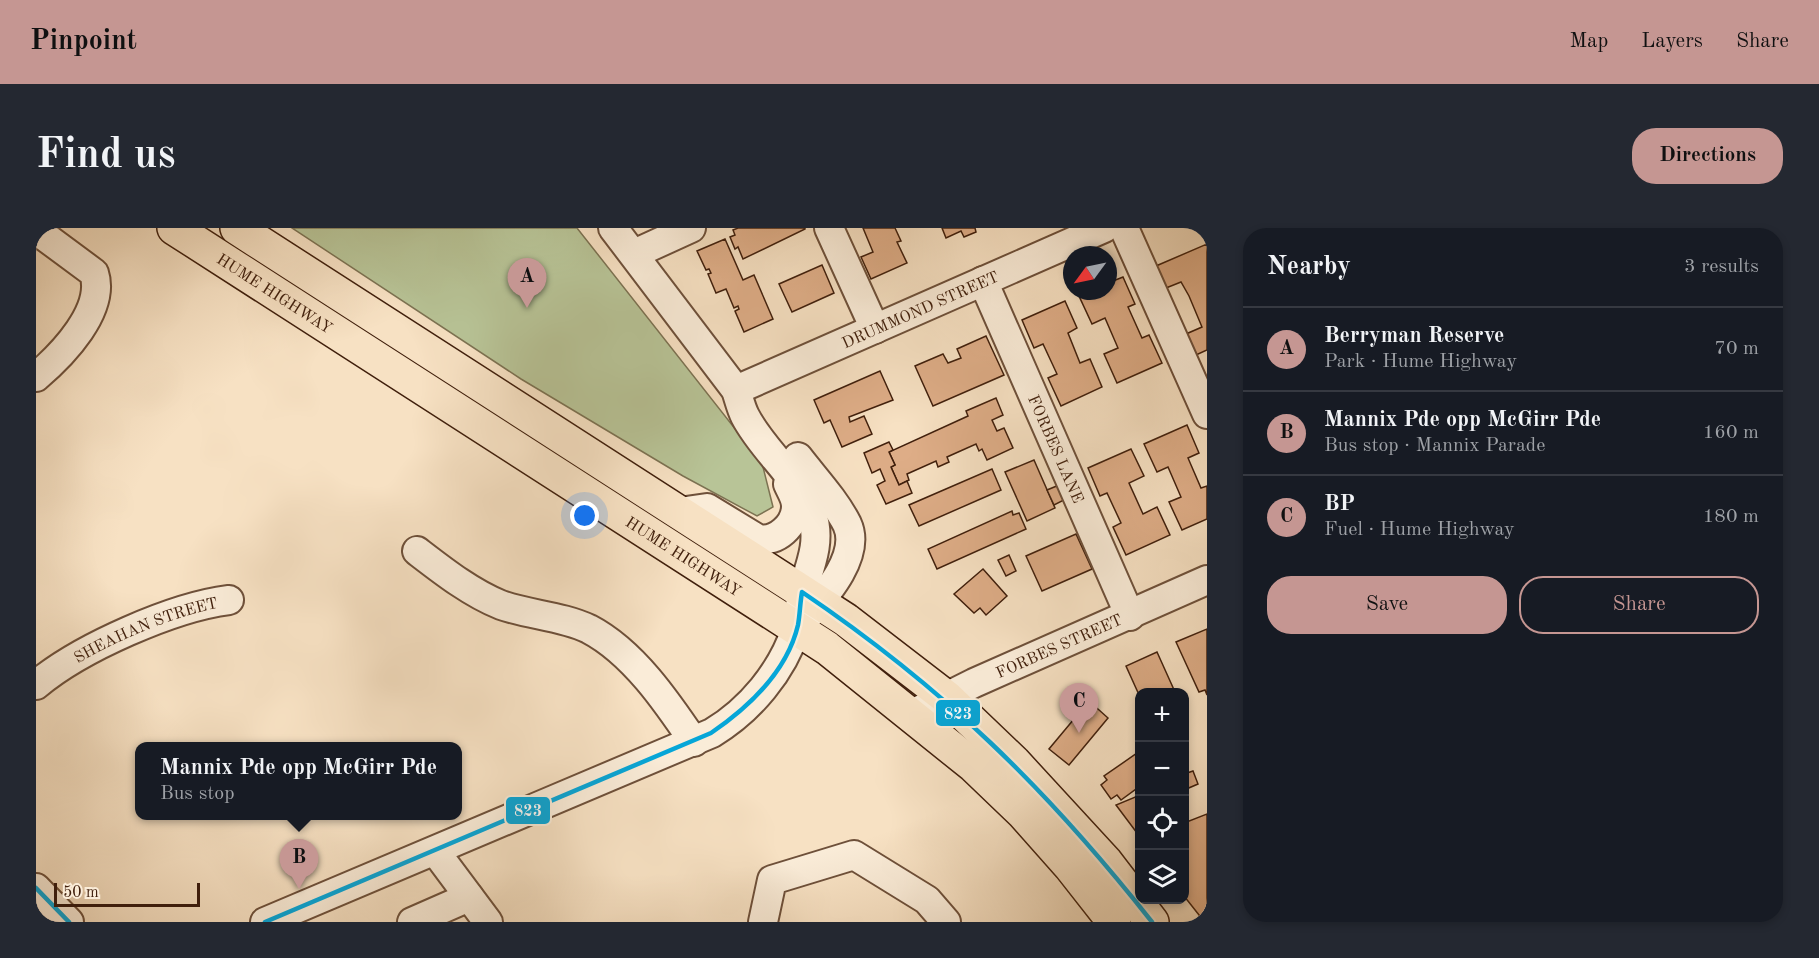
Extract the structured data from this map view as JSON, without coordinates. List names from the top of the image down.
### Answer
{
  "streets": {
    "highway": ["HUME HIGHWAY"],
    "street": [
      "DRUMMOND STREET",
      "FORBES LANE",
      "SHEAHAN STREET",
      "FORBES STREET"
    ]
  },
  "crossings": [
    ["HUME HIGHWAY", "FORBES STREET"],
    ["DRUMMOND STREET", "FORBES LANE"],
    ["FORBES LANE", "FORBES STREET"]
  ],
  "lines": ["transit line 823"],
  "scale_bar": "50 m",
  "north": "bottom left",
  "page": {
    "header": "Pinpoint",
    "nav": ["Map", "Layers", "Share"],
    "buttons": [
      "Directions",
      ["Save", "Share"]
    ],
    "title": "Find us",
    "heading": ["Nearby", "3 results"],
    "pins": ["A", "C", "B"],
    "list": [
      {
        "mark": "A",
        "name": "Berryman Reserve",
        "note": "Park · Hume Highway",
        "value": "70 m"
      },
      {
        "mark": "B",
        "name": "Mannix Pde opp McGirr Pde",
        "note": "Bus stop · Mannix Parade",
        "value": "160 m"
      },
      {
        "mark": "C",
        "name": "BP",
        "note": "Fuel · Hume Highway",
        "value": "180 m"
      }
    ],
    "map_buttons": ["+", "−"],
    "popup": ["Mannix Pde opp McGirr Pde", "Bus stop"],
    "scale": "50 m"
  }
}
